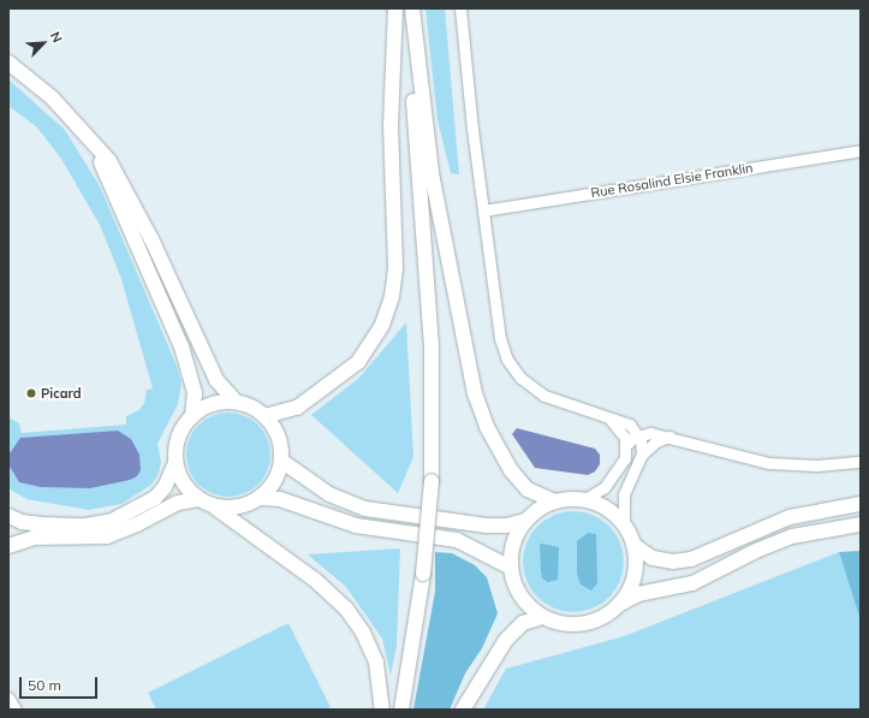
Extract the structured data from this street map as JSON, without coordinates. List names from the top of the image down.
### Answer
{
  "streets": {
    "street": ["Rue Rosalind Elsie Franklin"]
  },
  "places": ["Picard"],
  "scale_bar": "50 m",
  "north": "top right"
}
